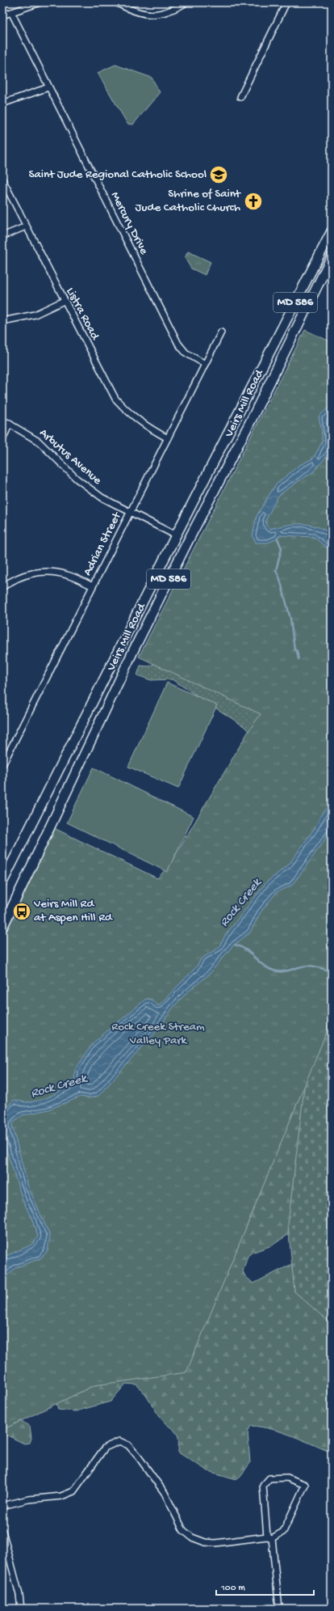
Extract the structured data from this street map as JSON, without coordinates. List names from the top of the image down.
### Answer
{
  "streets": {
    "main road": ["MD 586", "Veirs Mill Road"],
    "street": [
      "Mercury Drive",
      "Listra Road",
      "Arbutus Avenue",
      "Adrian Street"
    ]
  },
  "crossings": [
    ["Mercury Drive", "Adrian Street"],
    ["Listra Road", "Adrian Street"],
    ["Veirs Mill Road", "Arbutus Avenue"],
    ["Arbutus Avenue", "Adrian Street"]
  ],
  "water": ["Rock Creek"],
  "parks": ["Rock Creek Stream Valley Park"],
  "places": {
    "school or university": ["Saint Jude Regional Catholic School"],
    "church": ["Shrine of Saint Jude Catholic Church"],
    "bus stop": ["Veirs Mill Rd at Aspen Hill Rd"]
  },
  "scale_bar": "100 m"
}
